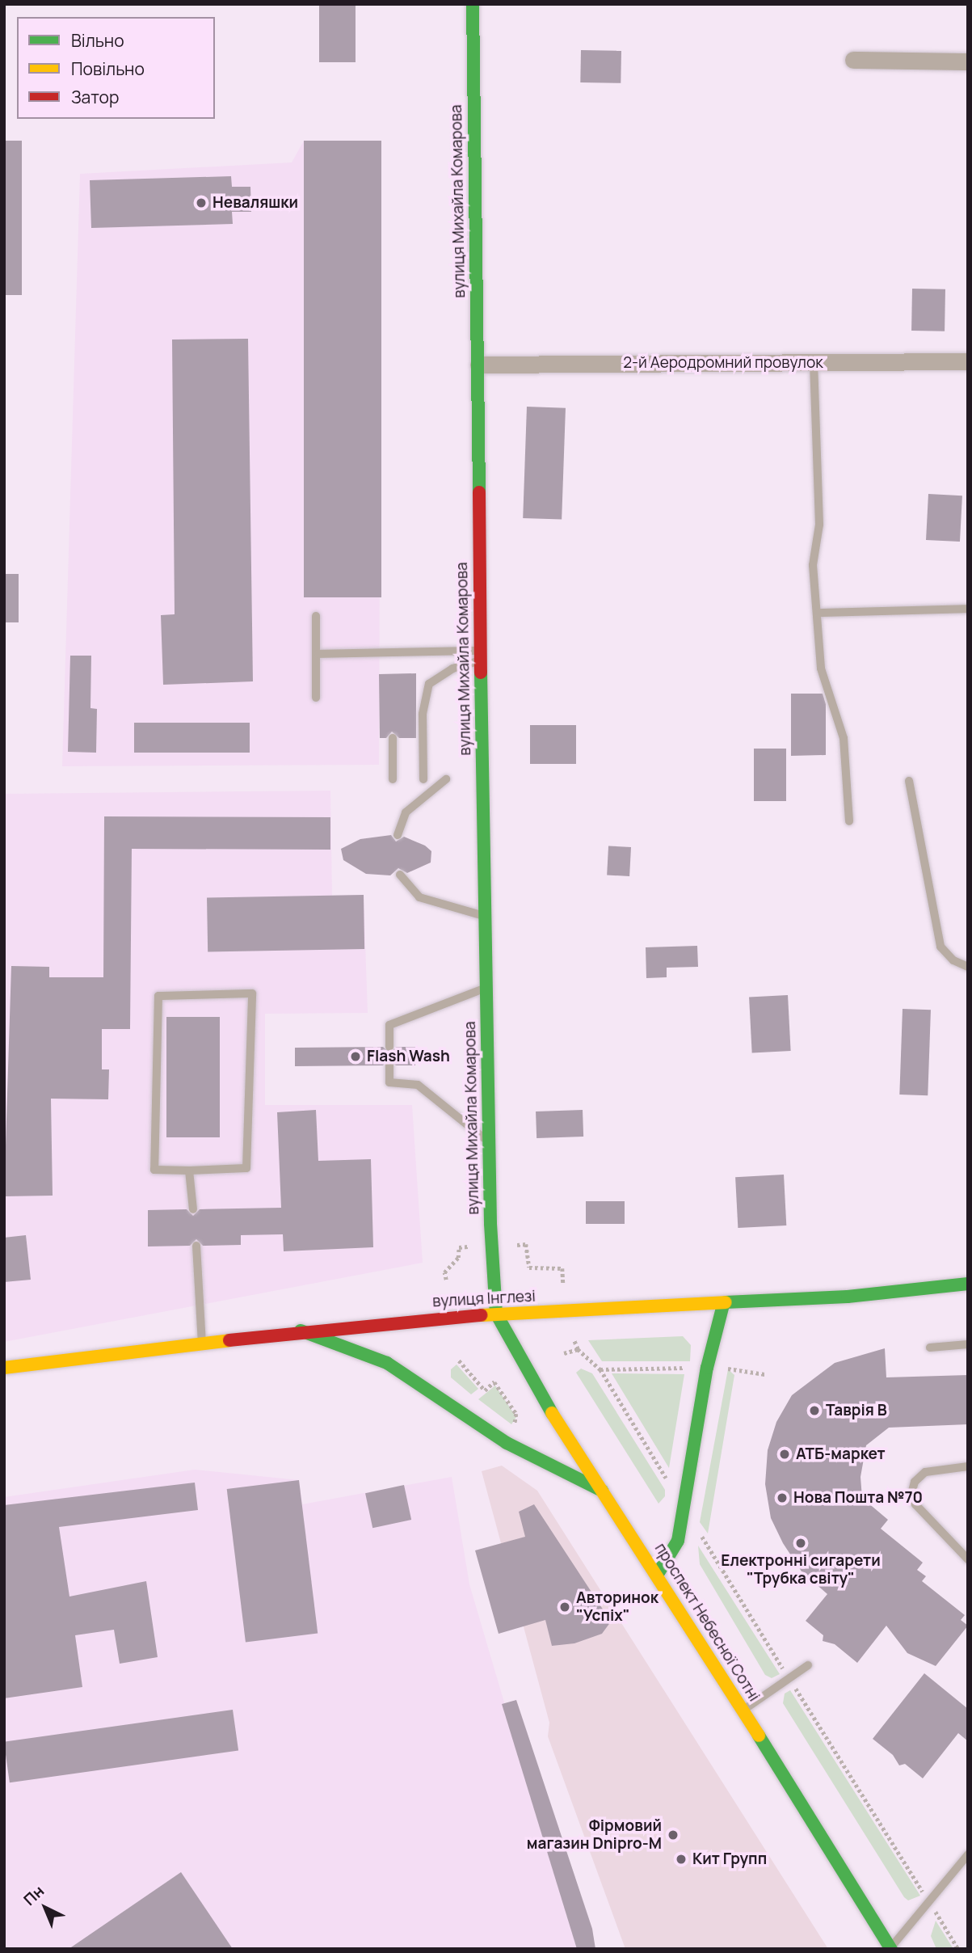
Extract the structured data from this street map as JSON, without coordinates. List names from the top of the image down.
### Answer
{
  "streets": {
    "main road": ["вулиця Михайла Комарова", "вулиця Інглезі", "проспект Небесної Сотні"],
    "street": ["2-й Аеродромний провулок"]
  },
  "crossings": [
    ["вулиця Михайла Комарова", "2-й Аеродромний провулок"],
    ["вулиця Михайла Комарова", "вулиця Інглезі"],
    ["вулиця Михайла Комарова", "проспект Небесної Сотні"],
    ["вулиця Інглезі", "проспект Небесної Сотні"]
  ],
  "places": [
    "Неваляшки",
    "Flash Wash",
    "Таврія В",
    "АТБ-маркет",
    "Нова Пошта №70",
    "Електронні сигарети \"Трубка світу\"",
    "Авторинок \"Успіх\"",
    "Фірмовий магазин Dnipro-M",
    "Кит Групп"
  ],
  "legend": ["Вільно", "Повільно", "Затор"],
  "north": "top left"
}
